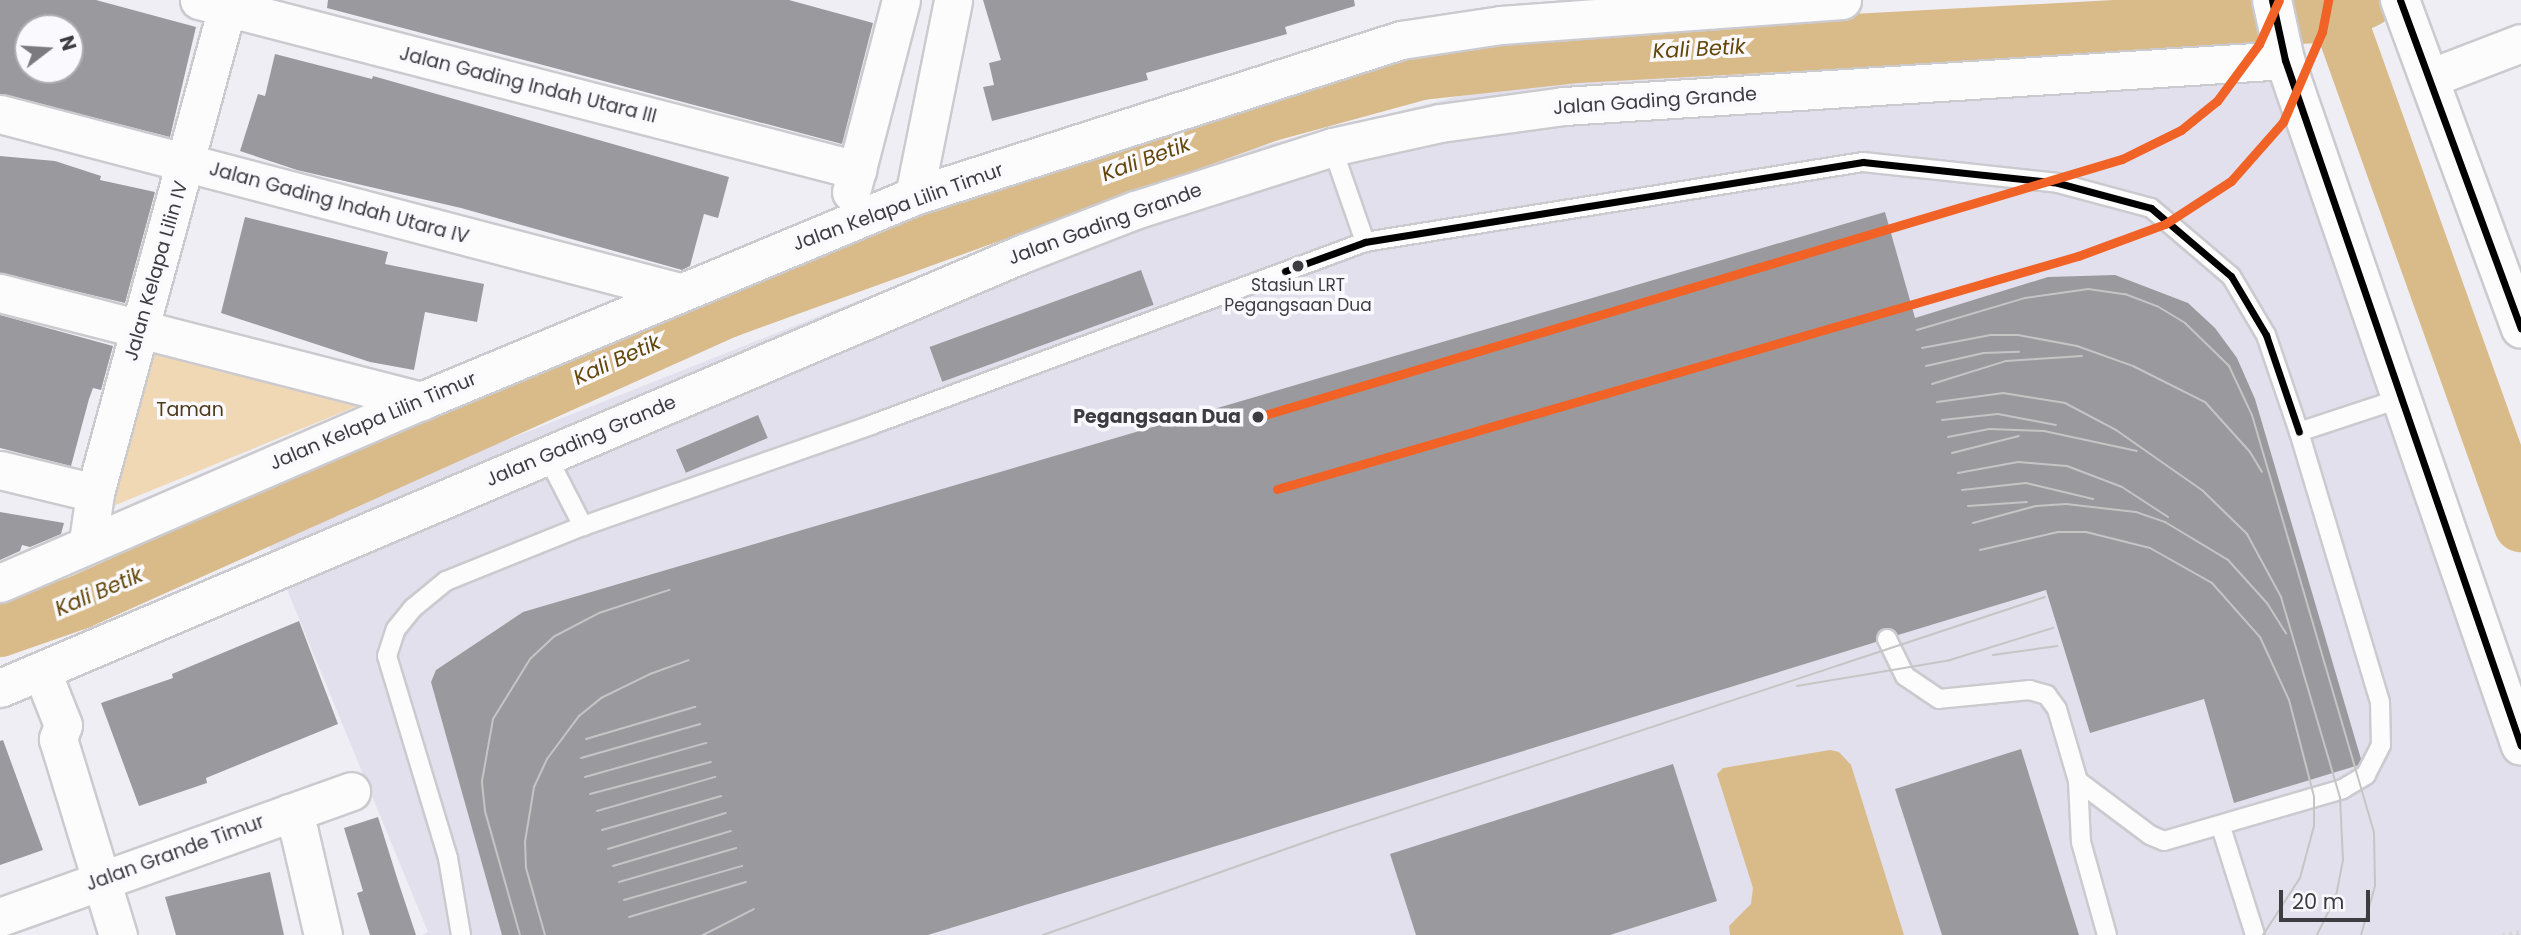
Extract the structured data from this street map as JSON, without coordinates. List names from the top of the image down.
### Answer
{
  "streets": {
    "street": [
      "Jalan Gading Indah Utara III",
      "Jalan Gading Grande",
      "Jalan Gading Indah Utara IV",
      "Jalan Kelapa Lilin Timur",
      "Jalan Kelapa Lilin IV",
      "Jalan Grande Timur"
    ]
  },
  "crossings": [
    ["Jalan Gading Indah Utara III", "Jalan Kelapa Lilin IV"],
    ["Jalan Gading Indah Utara IV", "Jalan Kelapa Lilin Timur"],
    ["Jalan Gading Indah Utara IV", "Jalan Kelapa Lilin IV"],
    ["Jalan Kelapa Lilin Timur", "Jalan Kelapa Lilin IV"]
  ],
  "water": ["Kali Betik"],
  "parks": ["Taman"],
  "places": ["Stasiun LRT Pegangsaan Dua", "Pegangsaan Dua"],
  "lines": ["rail line LRT"],
  "scale_bar": "20 m",
  "north": "right"
}
